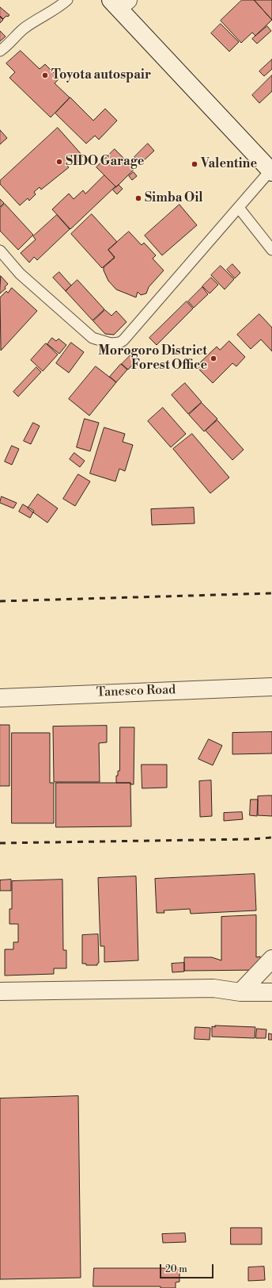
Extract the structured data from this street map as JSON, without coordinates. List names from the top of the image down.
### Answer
{
  "streets": {
    "street": ["Tanesco Road"]
  },
  "places": [
    "Toyota autospair",
    "SIDO Garage",
    "Valentine",
    "Simba Oil",
    "Morogoro District Forest Office"
  ],
  "scale_bar": "20 m"
}
